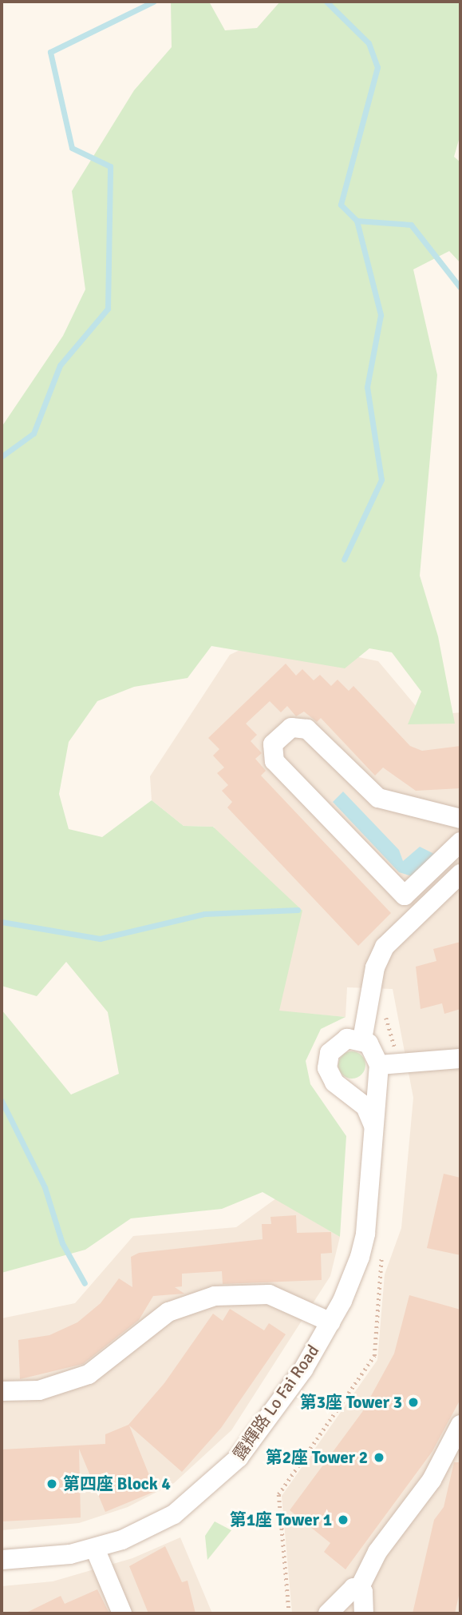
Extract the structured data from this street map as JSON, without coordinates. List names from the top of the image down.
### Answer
{
  "streets": {
    "street": ["露輝路 Lo Fai Road"]
  },
  "places": [
    "第3座 Tower 3",
    "第2座 Tower 2",
    "第四座 Block 4",
    "第1座 Tower 1"
  ]
}
